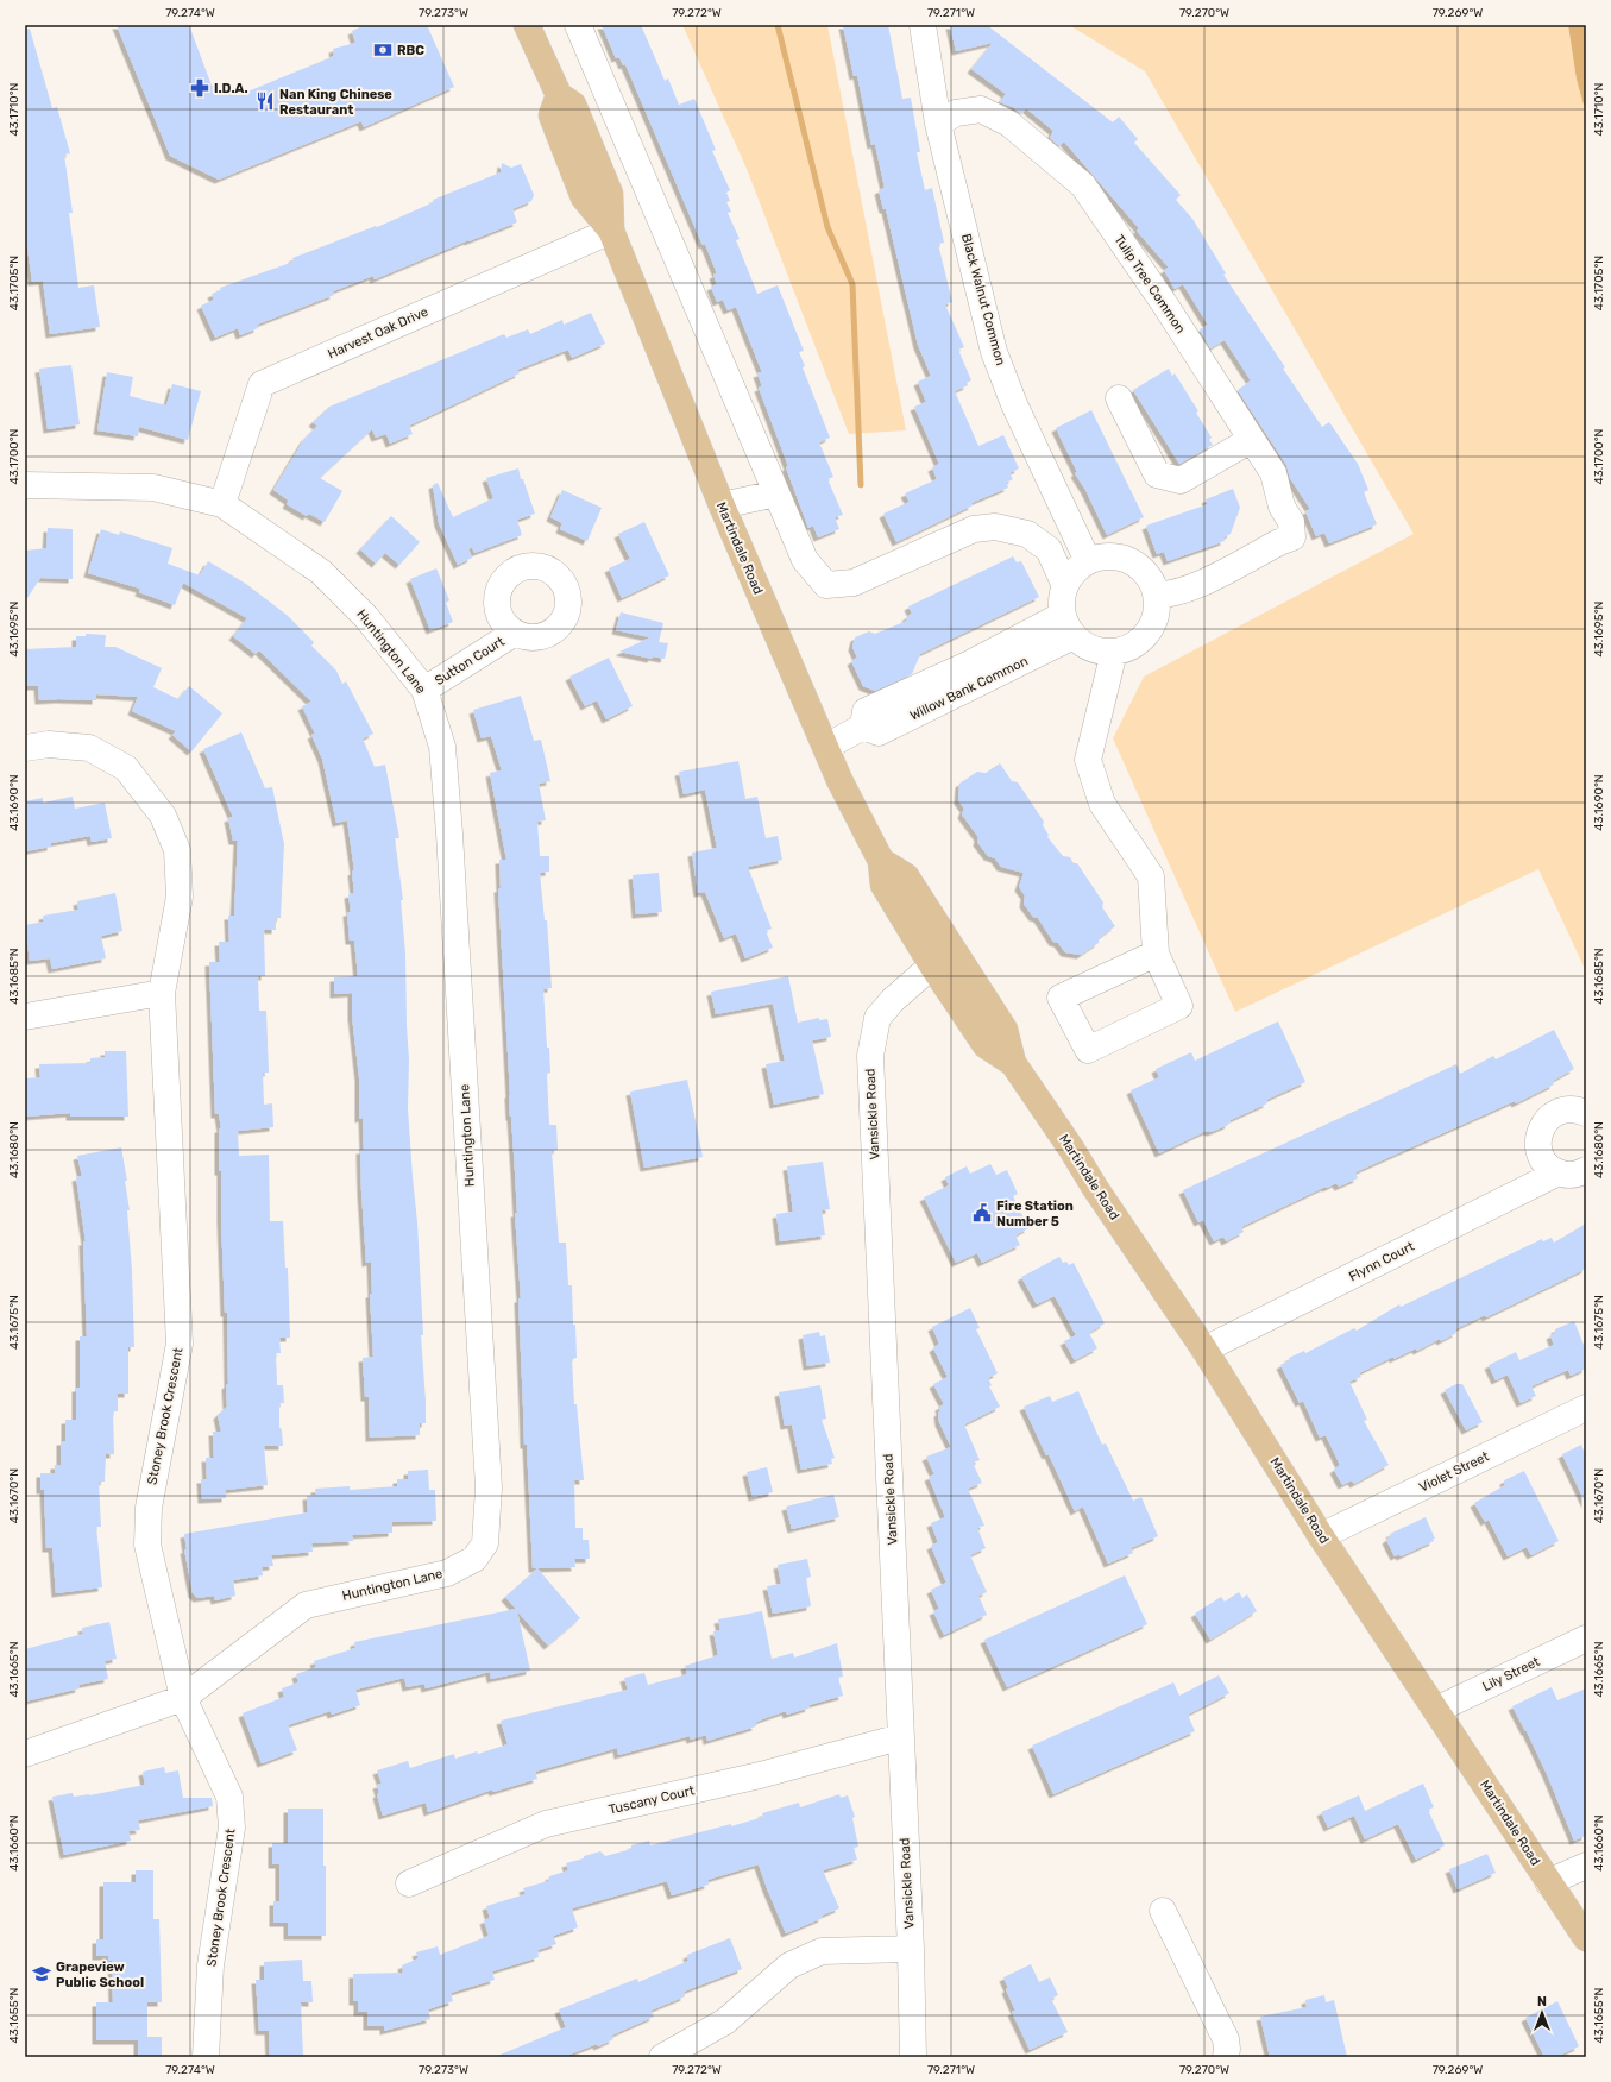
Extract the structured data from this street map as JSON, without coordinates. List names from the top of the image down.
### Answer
{
  "streets": {
    "main road": ["Martindale Road"],
    "street": [
      "Tulip Tree Common",
      "Black Walnut Common",
      "Harvest Oak Drive",
      "Huntington Lane",
      "Sutton Court",
      "Willow Bank Common",
      "Vansickle Road",
      "Flynn Court",
      "Stoney Brook Crescent",
      "Violet Street",
      "Lily Street",
      "Tuscany Court"
    ]
  },
  "crossings": [
    ["Tulip Tree Common", "Black Walnut Common"],
    ["Tulip Tree Common", "Willow Bank Common"],
    ["Black Walnut Common", "Willow Bank Common"],
    ["Harvest Oak Drive", "Martindale Road"],
    ["Harvest Oak Drive", "Huntington Lane"],
    ["Martindale Road", "Willow Bank Common"],
    ["Martindale Road", "Vansickle Road"],
    ["Martindale Road", "Flynn Court"],
    ["Martindale Road", "Violet Street"],
    ["Martindale Road", "Lily Street"],
    ["Huntington Lane", "Sutton Court"],
    ["Huntington Lane", "Stoney Brook Crescent"],
    ["Vansickle Road", "Tuscany Court"]
  ],
  "places": {
    "bank": ["RBC"],
    "pharmacy": ["I.D.A."],
    "restaurant": ["Nan King Chinese Restaurant"],
    "public building": ["Fire Station Number 5"],
    "school or university": ["Grapeview Public School"]
  },
  "north": "top",
  "coordinates": [
    "79.274°W",
    "79.273°W",
    "79.272°W",
    "79.271°W",
    "79.270°W",
    "79.269°W",
    "43.1710°N",
    "43.1705°N",
    "43.1700°N",
    "43.1695°N",
    "43.1690°N",
    "43.1685°N",
    "43.1680°N",
    "43.1675°N",
    "43.1670°N",
    "43.1665°N",
    "43.1660°N",
    "43.1655°N"
  ]
}
